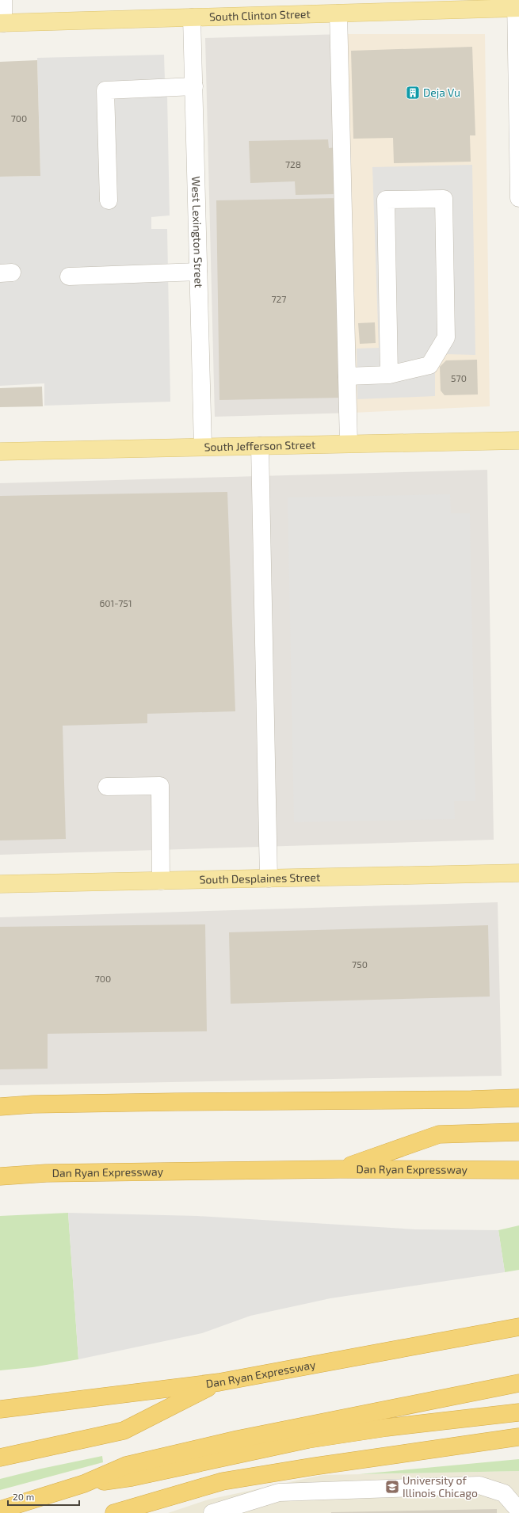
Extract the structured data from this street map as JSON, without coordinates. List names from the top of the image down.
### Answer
{
  "streets": {
    "highway": ["Dan Ryan Expressway"],
    "main road": ["South Clinton Street", "South Jefferson Street", "South Desplaines Street"],
    "street": ["West Lexington Street"]
  },
  "crossings": [
    ["South Clinton Street", "West Lexington Street"],
    ["West Lexington Street", "South Jefferson Street"]
  ],
  "places": {
    "building": ["Deja Vu"],
    "school or university": ["University of Illinois Chicago"]
  },
  "house_numbers": [
    "700",
    "728",
    "727",
    "570",
    "601-751",
    "750",
    "700"
  ],
  "scale_bar": "20 m"
}
